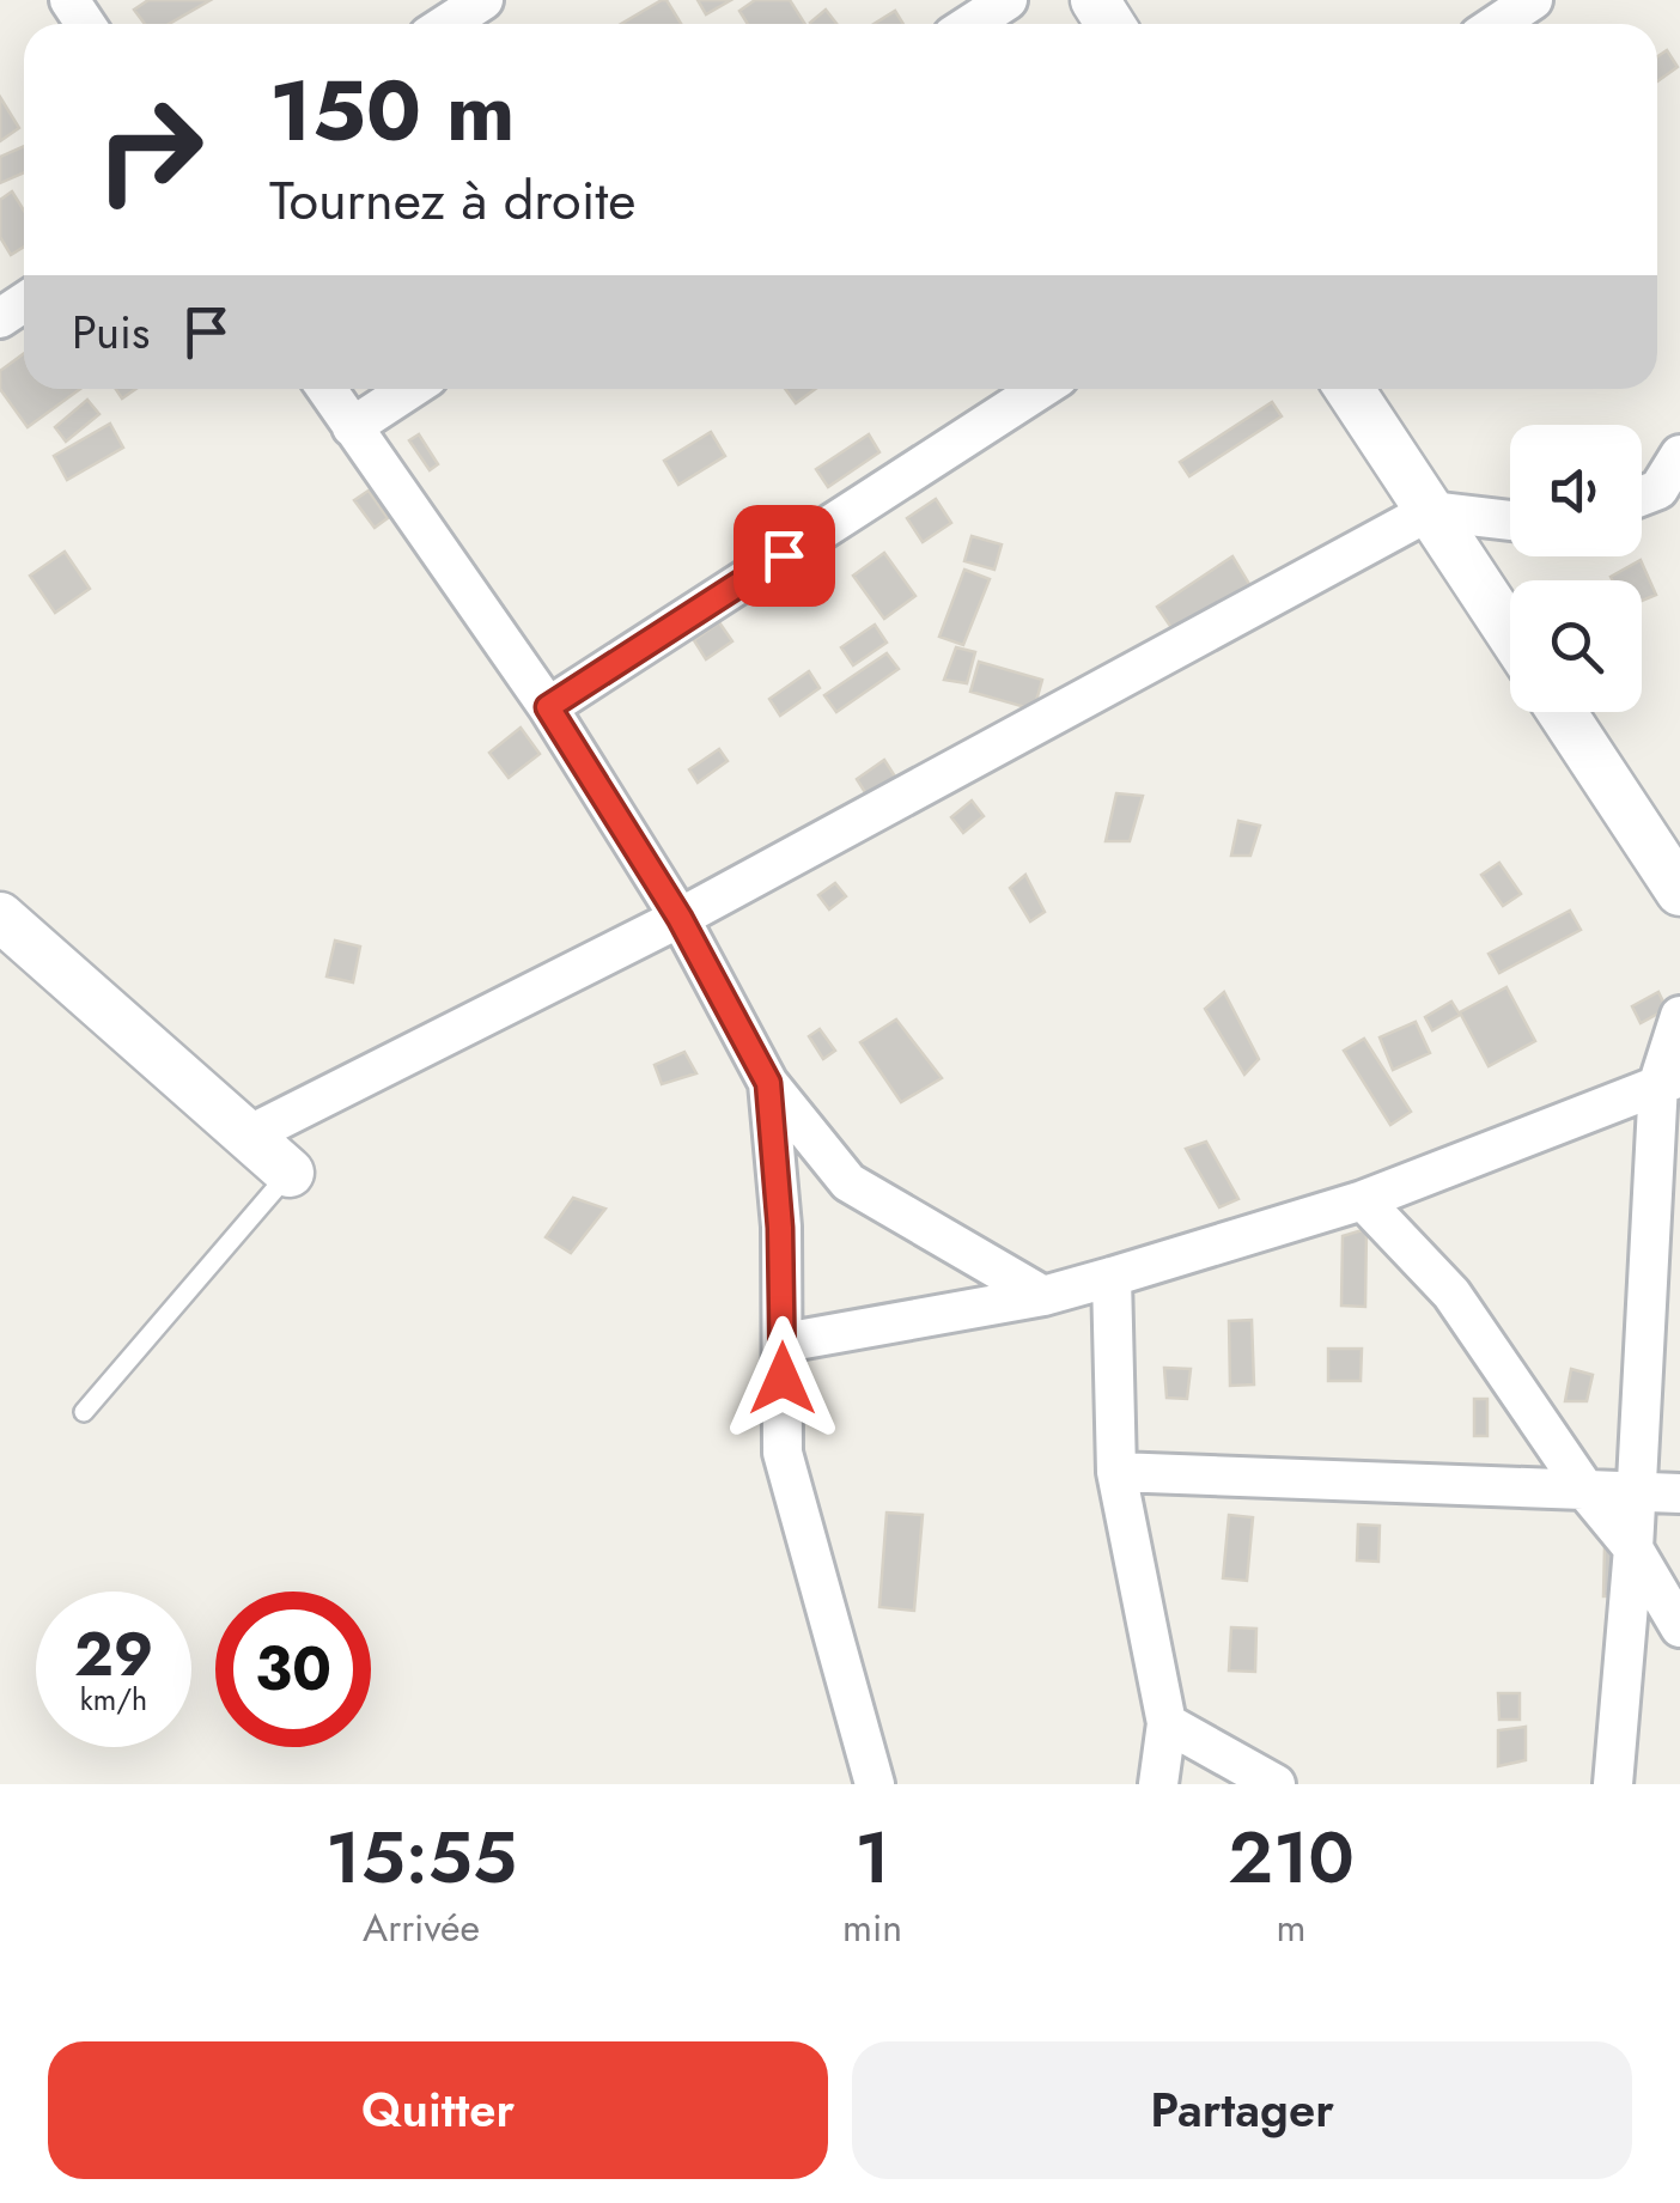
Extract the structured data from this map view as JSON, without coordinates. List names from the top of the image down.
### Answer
{
  "page": {
    "turn": ["150 m", "Tournez à droite"],
    "then": "Puis",
    "speed": "29 km/h",
    "limit": "30",
    "eta": [
      "15:55",
      "Arrivée",
      "1",
      "min",
      "210",
      "m"
    ],
    "buttons": ["Quitter", "Partager"]
  }
}
